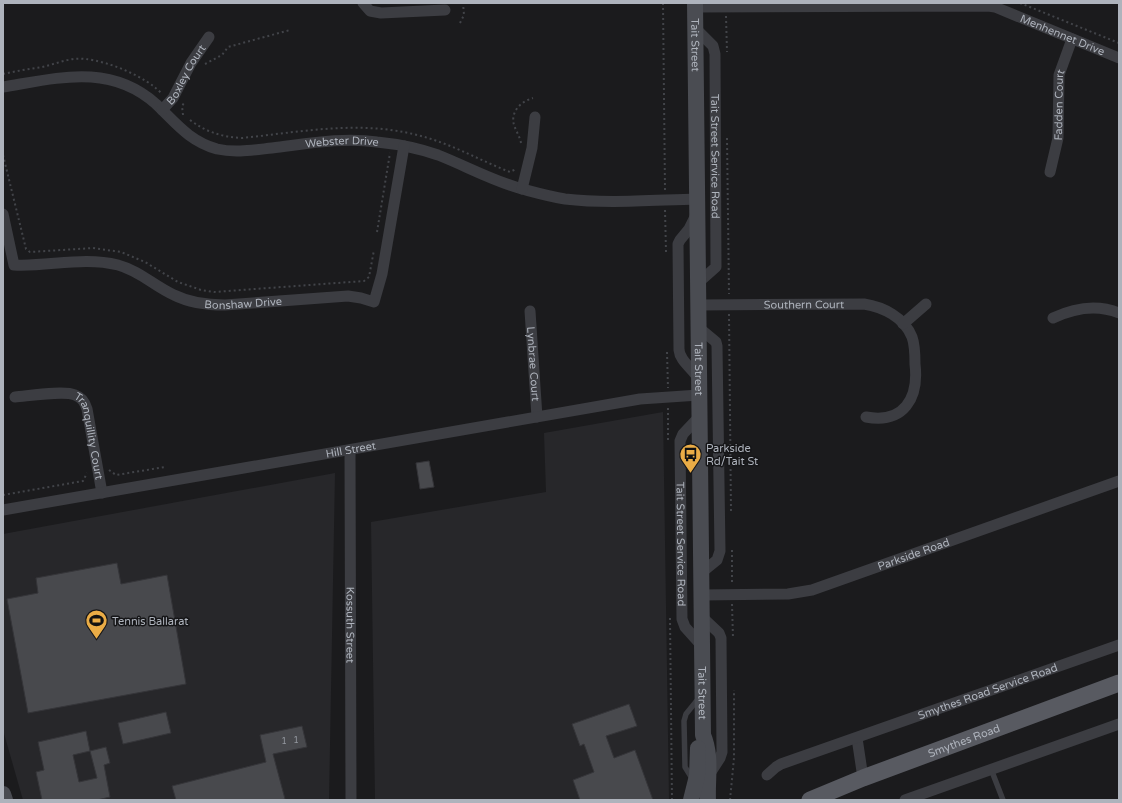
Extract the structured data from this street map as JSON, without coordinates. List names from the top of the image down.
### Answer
{
  "streets": {
    "main road": ["Smythes Road"],
    "street": [
      "Menhennet Drive",
      "Tait Street",
      "Boxley Court",
      "Fadden Court",
      "Webster Drive",
      "Tait Street Service Road",
      "Bonshaw Drive",
      "Southern Court",
      "Lynbrae Court",
      "Tranquillity Court",
      "Hill Street",
      "Parkside Road",
      "Kossuth Street",
      "Smythes Road Service Road"
    ]
  },
  "crossings": [
    ["Menhennet Drive", "Tait Street"],
    ["Menhennet Drive", "Fadden Court"],
    ["Tait Street", "Webster Drive"],
    ["Tait Street", "Tait Street Service Road"],
    ["Tait Street", "Southern Court"],
    ["Tait Street", "Hill Street"],
    ["Tait Street", "Parkside Road"],
    ["Boxley Court", "Webster Drive"],
    ["Webster Drive", "Bonshaw Drive"],
    ["Lynbrae Court", "Hill Street"],
    ["Tranquillity Court", "Hill Street"],
    ["Hill Street", "Kossuth Street"]
  ],
  "places": {
    "bus stop": ["Parkside Rd/Tait St"],
    "sports": ["Tennis Ballarat"]
  },
  "house_numbers": ["1", "1"]
}
